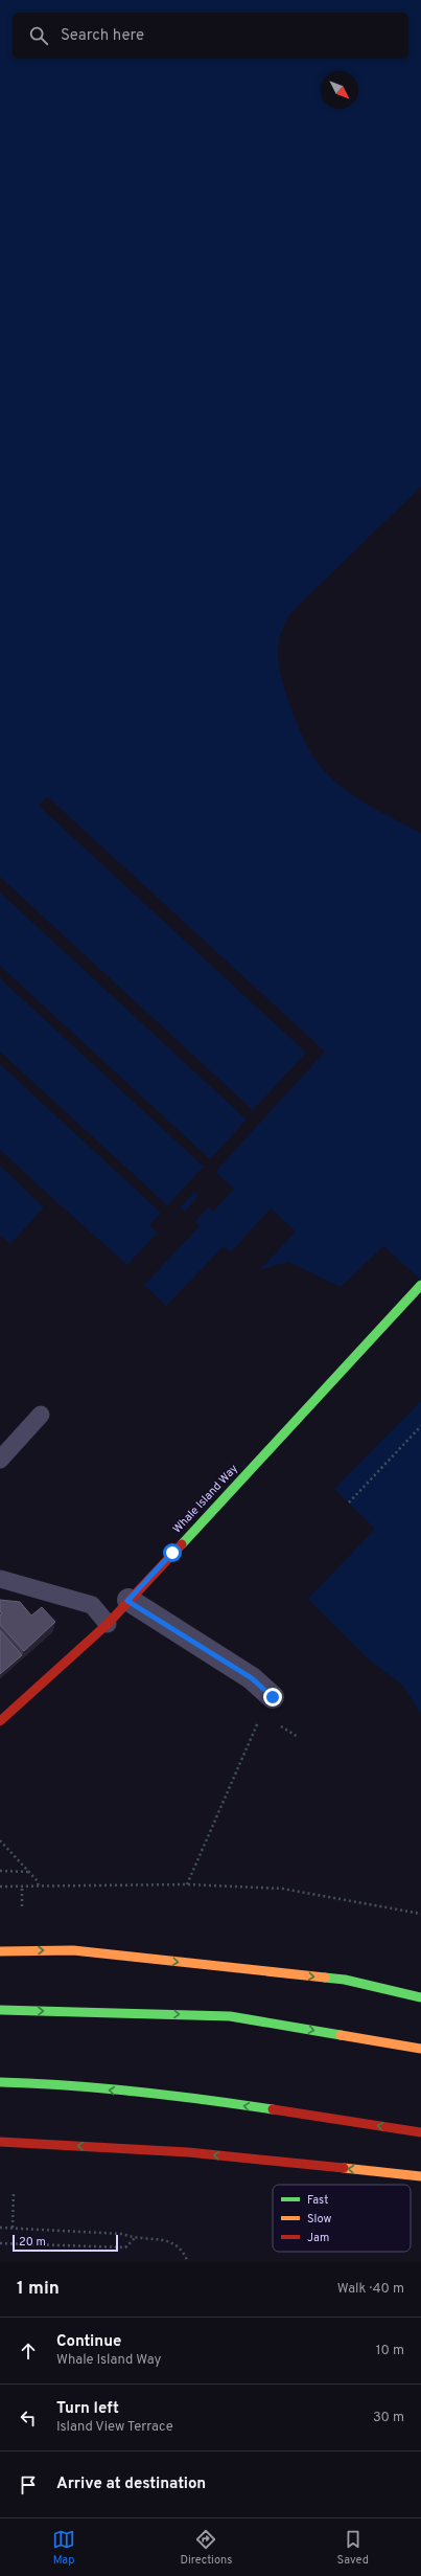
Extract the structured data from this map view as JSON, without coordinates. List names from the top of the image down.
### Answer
{
  "streets": {
    "main road": ["Whale Island Way"]
  },
  "legend": ["Fast", "Slow", "Jam"],
  "scale_bar": "20 m",
  "north": "bottom right",
  "page": {
    "search": "Search here",
    "scale": "20 m",
    "heading": ["1 min", "Walk · 40 m"],
    "list": [
      ["Continue", "Whale Island Way", "10 m"],
      ["Turn left", "Island View Terrace", "30 m"],
      "Arrive at destination"
    ],
    "nav": ["Map", "Directions", "Saved"]
  }
}
